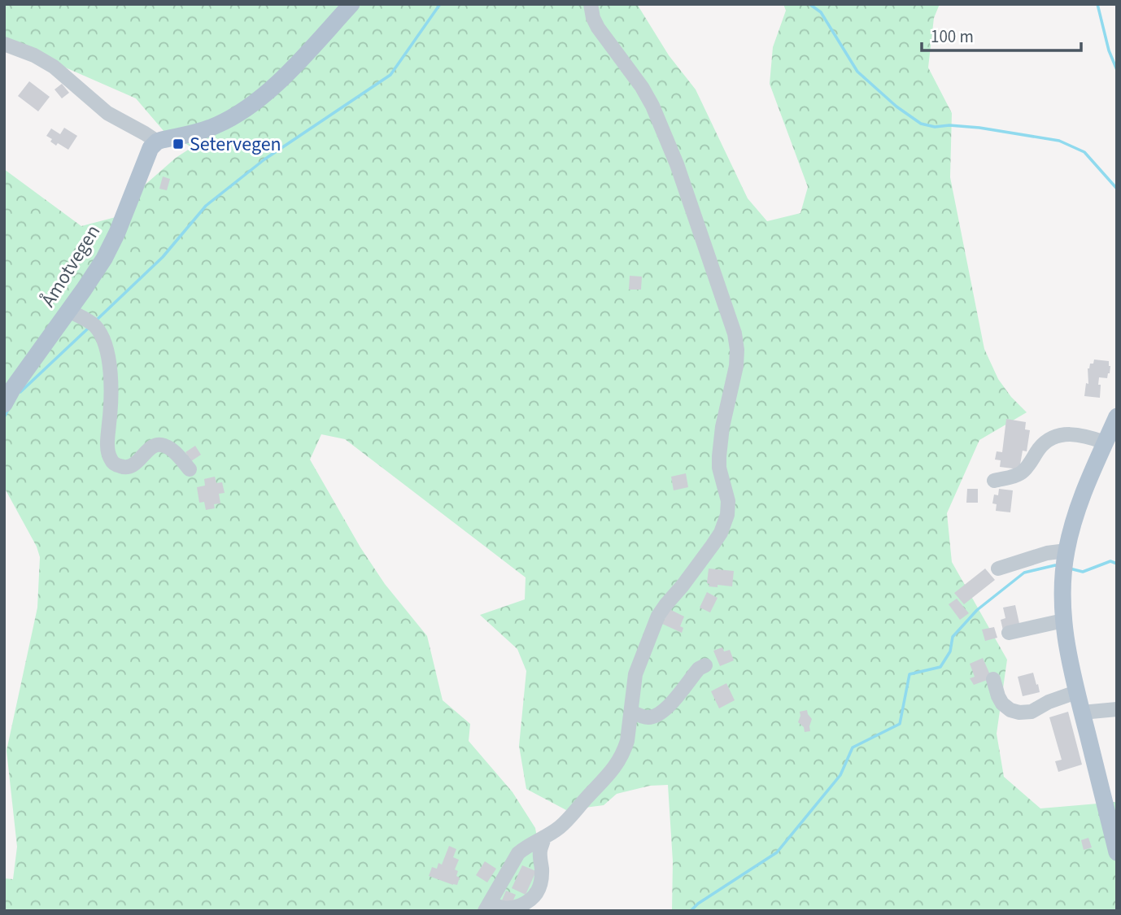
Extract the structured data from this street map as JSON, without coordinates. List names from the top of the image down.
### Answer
{
  "streets": {
    "main road": ["Åmotvegen"]
  },
  "places": {
    "transit": ["Setervegen"]
  },
  "scale_bar": "100 m"
}
